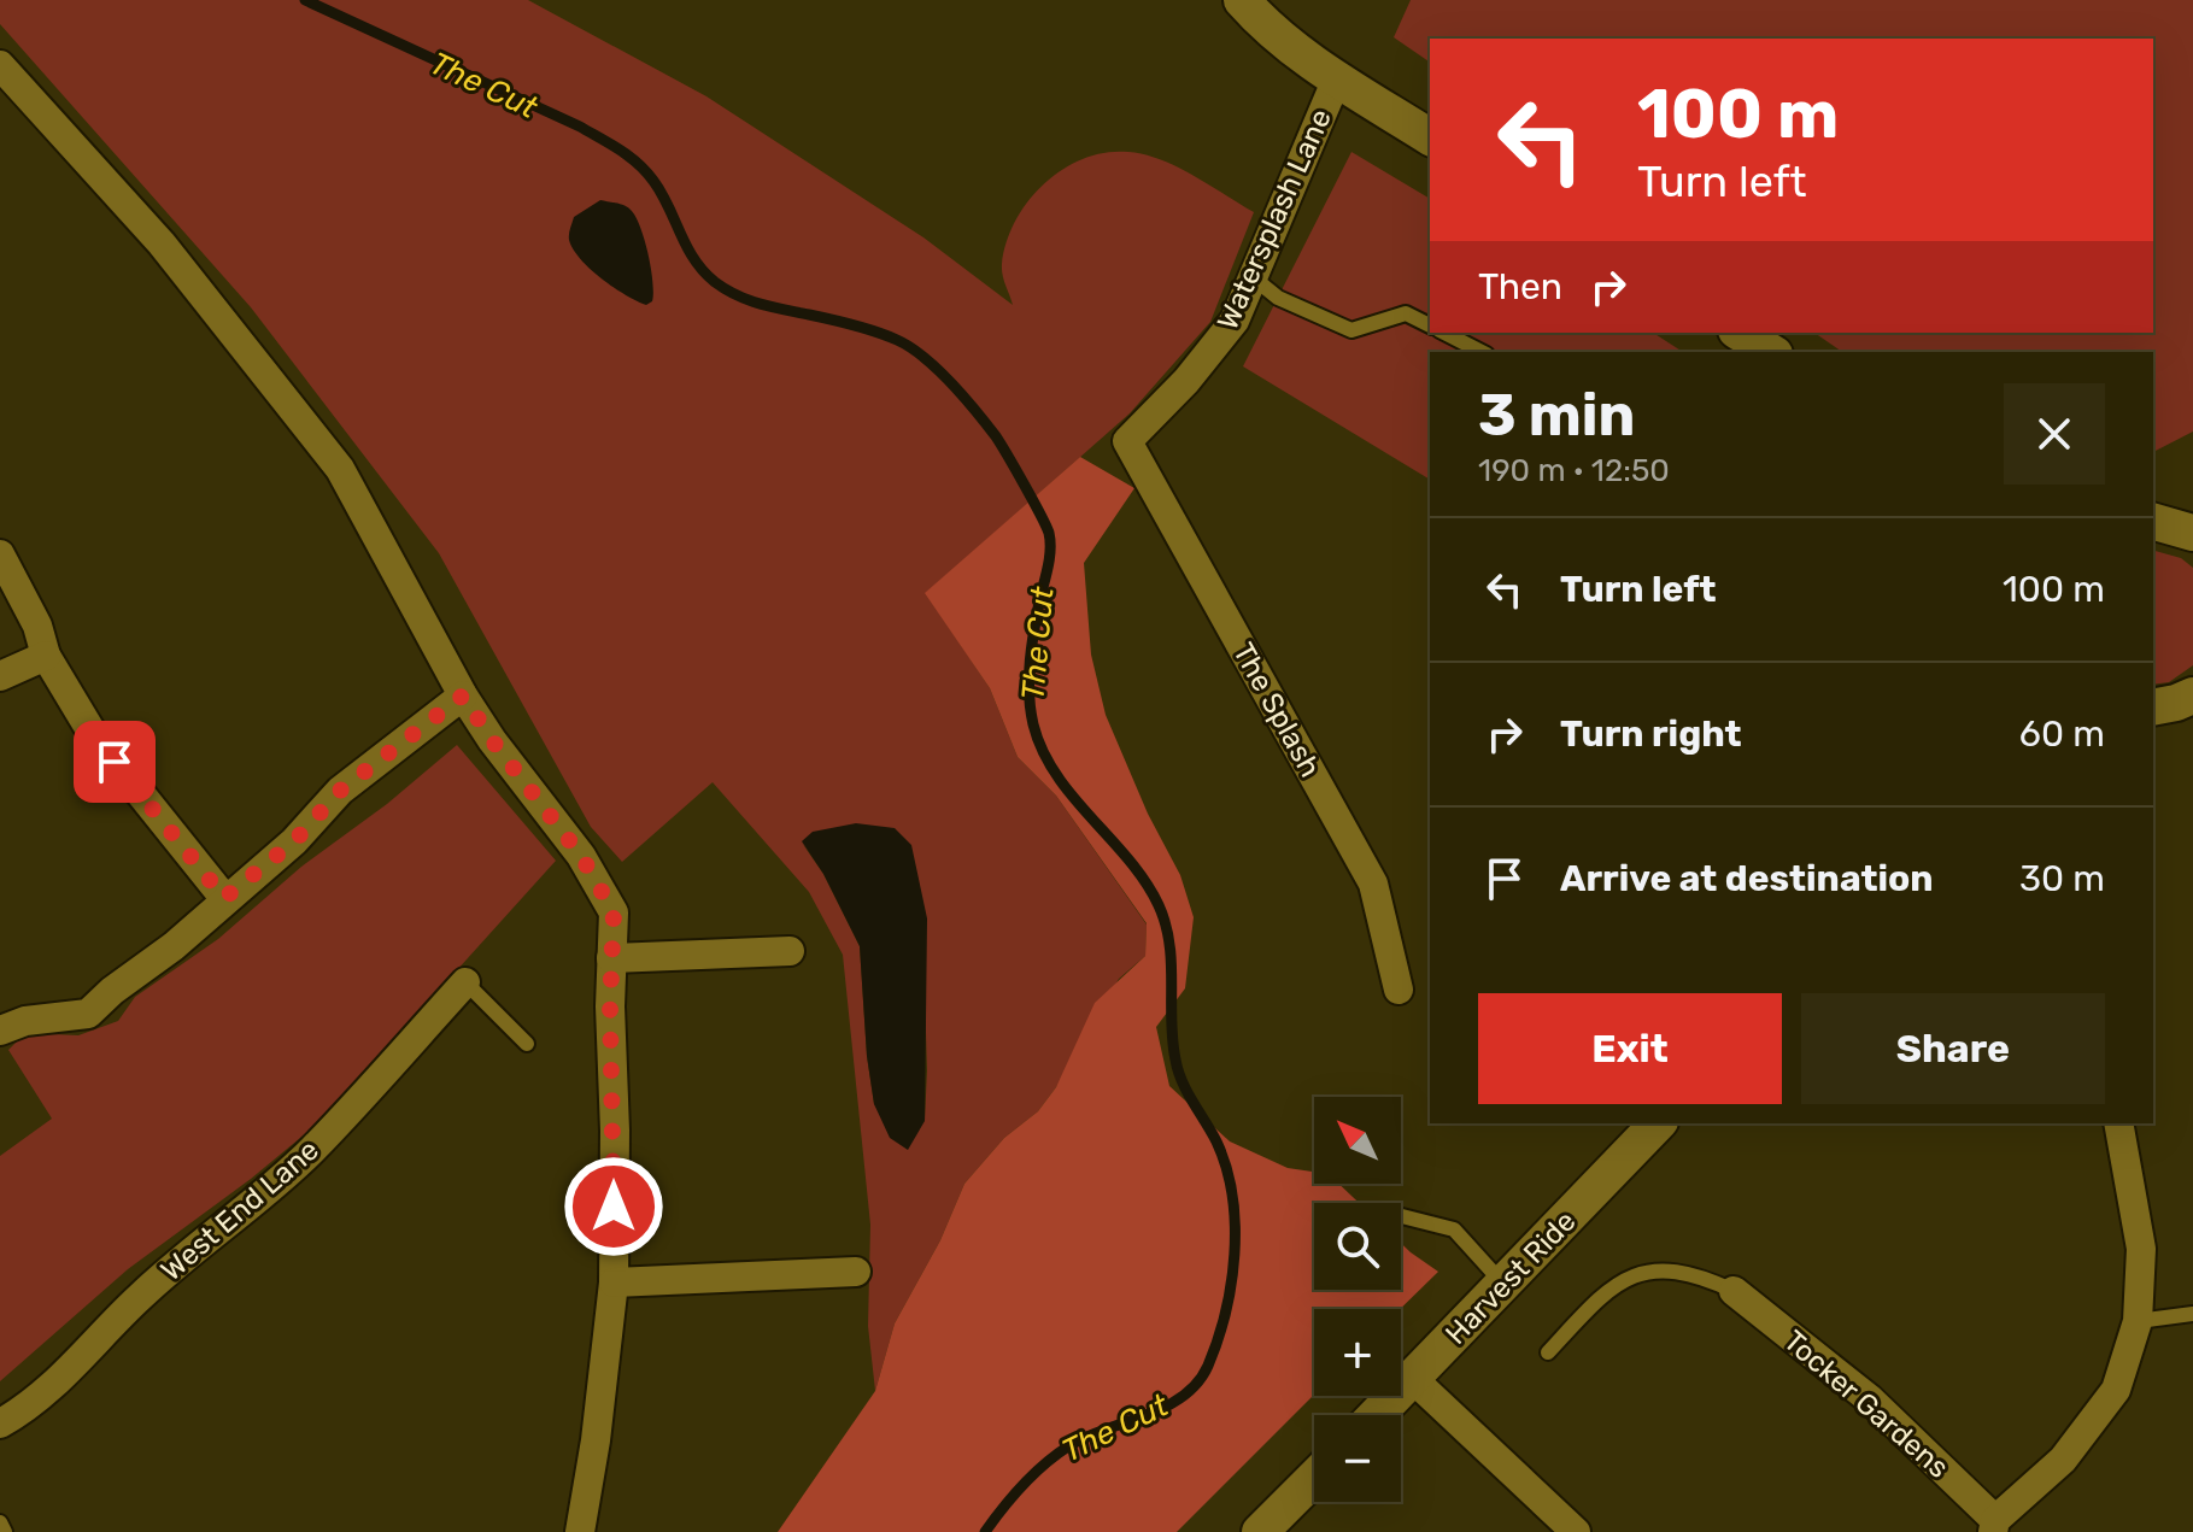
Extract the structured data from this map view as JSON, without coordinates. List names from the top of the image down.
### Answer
{
  "streets": {
    "street": [
      "Watersplash Lane",
      "The Splash",
      "West End Lane",
      "Harvest Ride",
      "Tocker Gardens"
    ]
  },
  "crossings": [
    ["Watersplash Lane", "The Splash"]
  ],
  "water": ["The Cut"],
  "north": "top left",
  "page": {
    "turn": ["100 m", "Turn left"],
    "then": "Then",
    "heading": ["3 min", "190 m · 12:50"],
    "list": [
      {
        "name": "Turn left",
        "value": "100 m"
      },
      {
        "name": "Turn right",
        "value": "60 m"
      },
      {
        "name": "Arrive at destination",
        "value": "30 m"
      }
    ],
    "buttons": ["Exit", "Share"],
    "map_buttons": ["+", "−"]
  }
}
